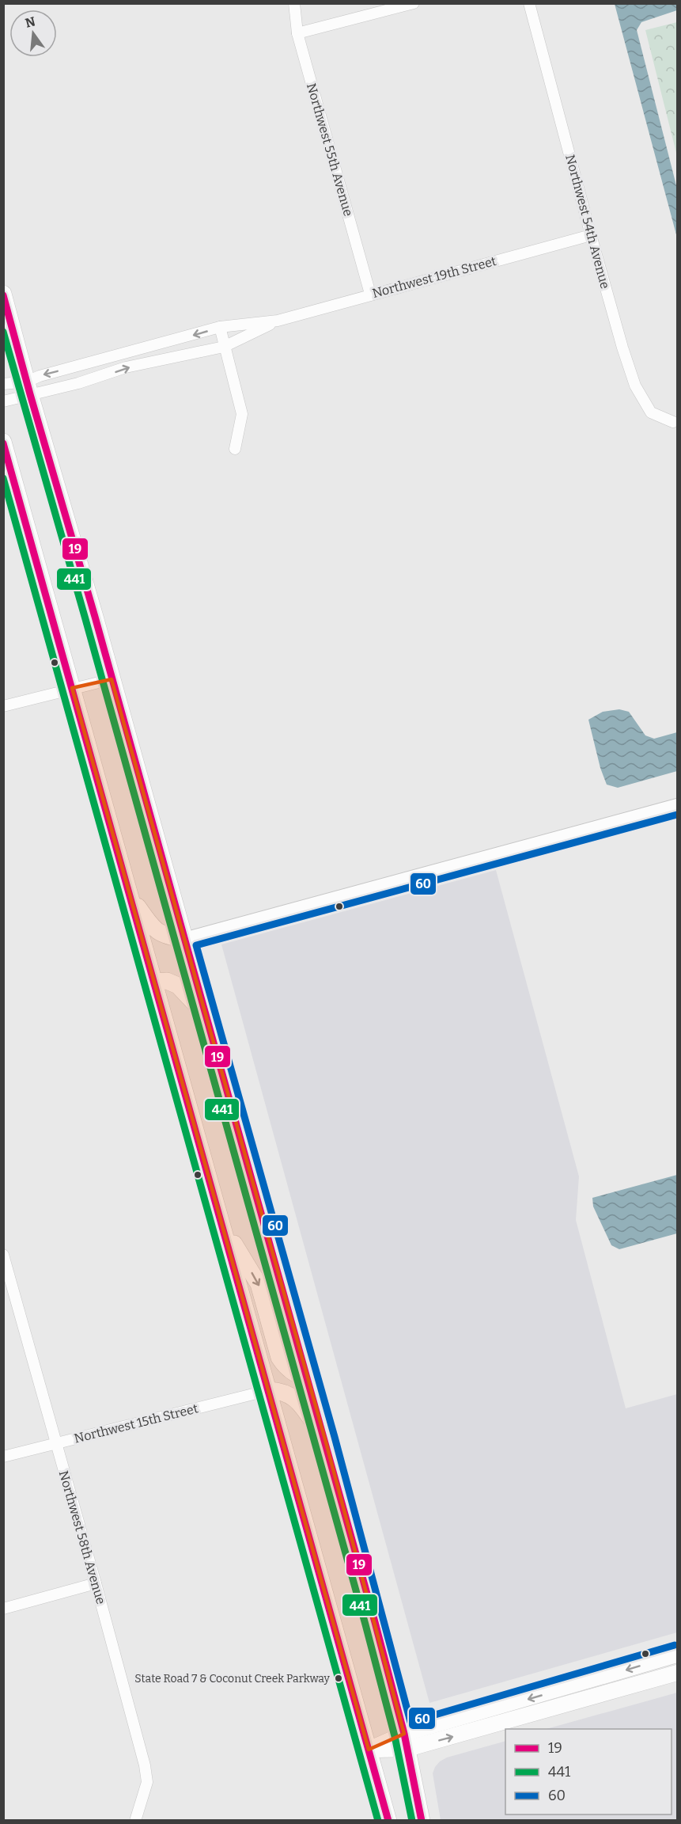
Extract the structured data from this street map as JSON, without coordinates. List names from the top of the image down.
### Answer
{
  "streets": {
    "street": [
      "Northwest 55th Avenue",
      "Northwest 54th Avenue",
      "Northwest 19th Street",
      "Northwest 15th Street",
      "Northwest 58th Avenue"
    ]
  },
  "crossings": [
    ["Northwest 55th Avenue", "Northwest 19th Street"],
    ["Northwest 54th Avenue", "Northwest 19th Street"],
    ["Northwest 15th Street", "Northwest 58th Avenue"]
  ],
  "places": ["State Road 7 & Coconut Creek Parkway"],
  "lines": ["transit line 19", "transit line 441", "transit line 60"],
  "legend": ["19", "441", "60"],
  "north": "top"
}
